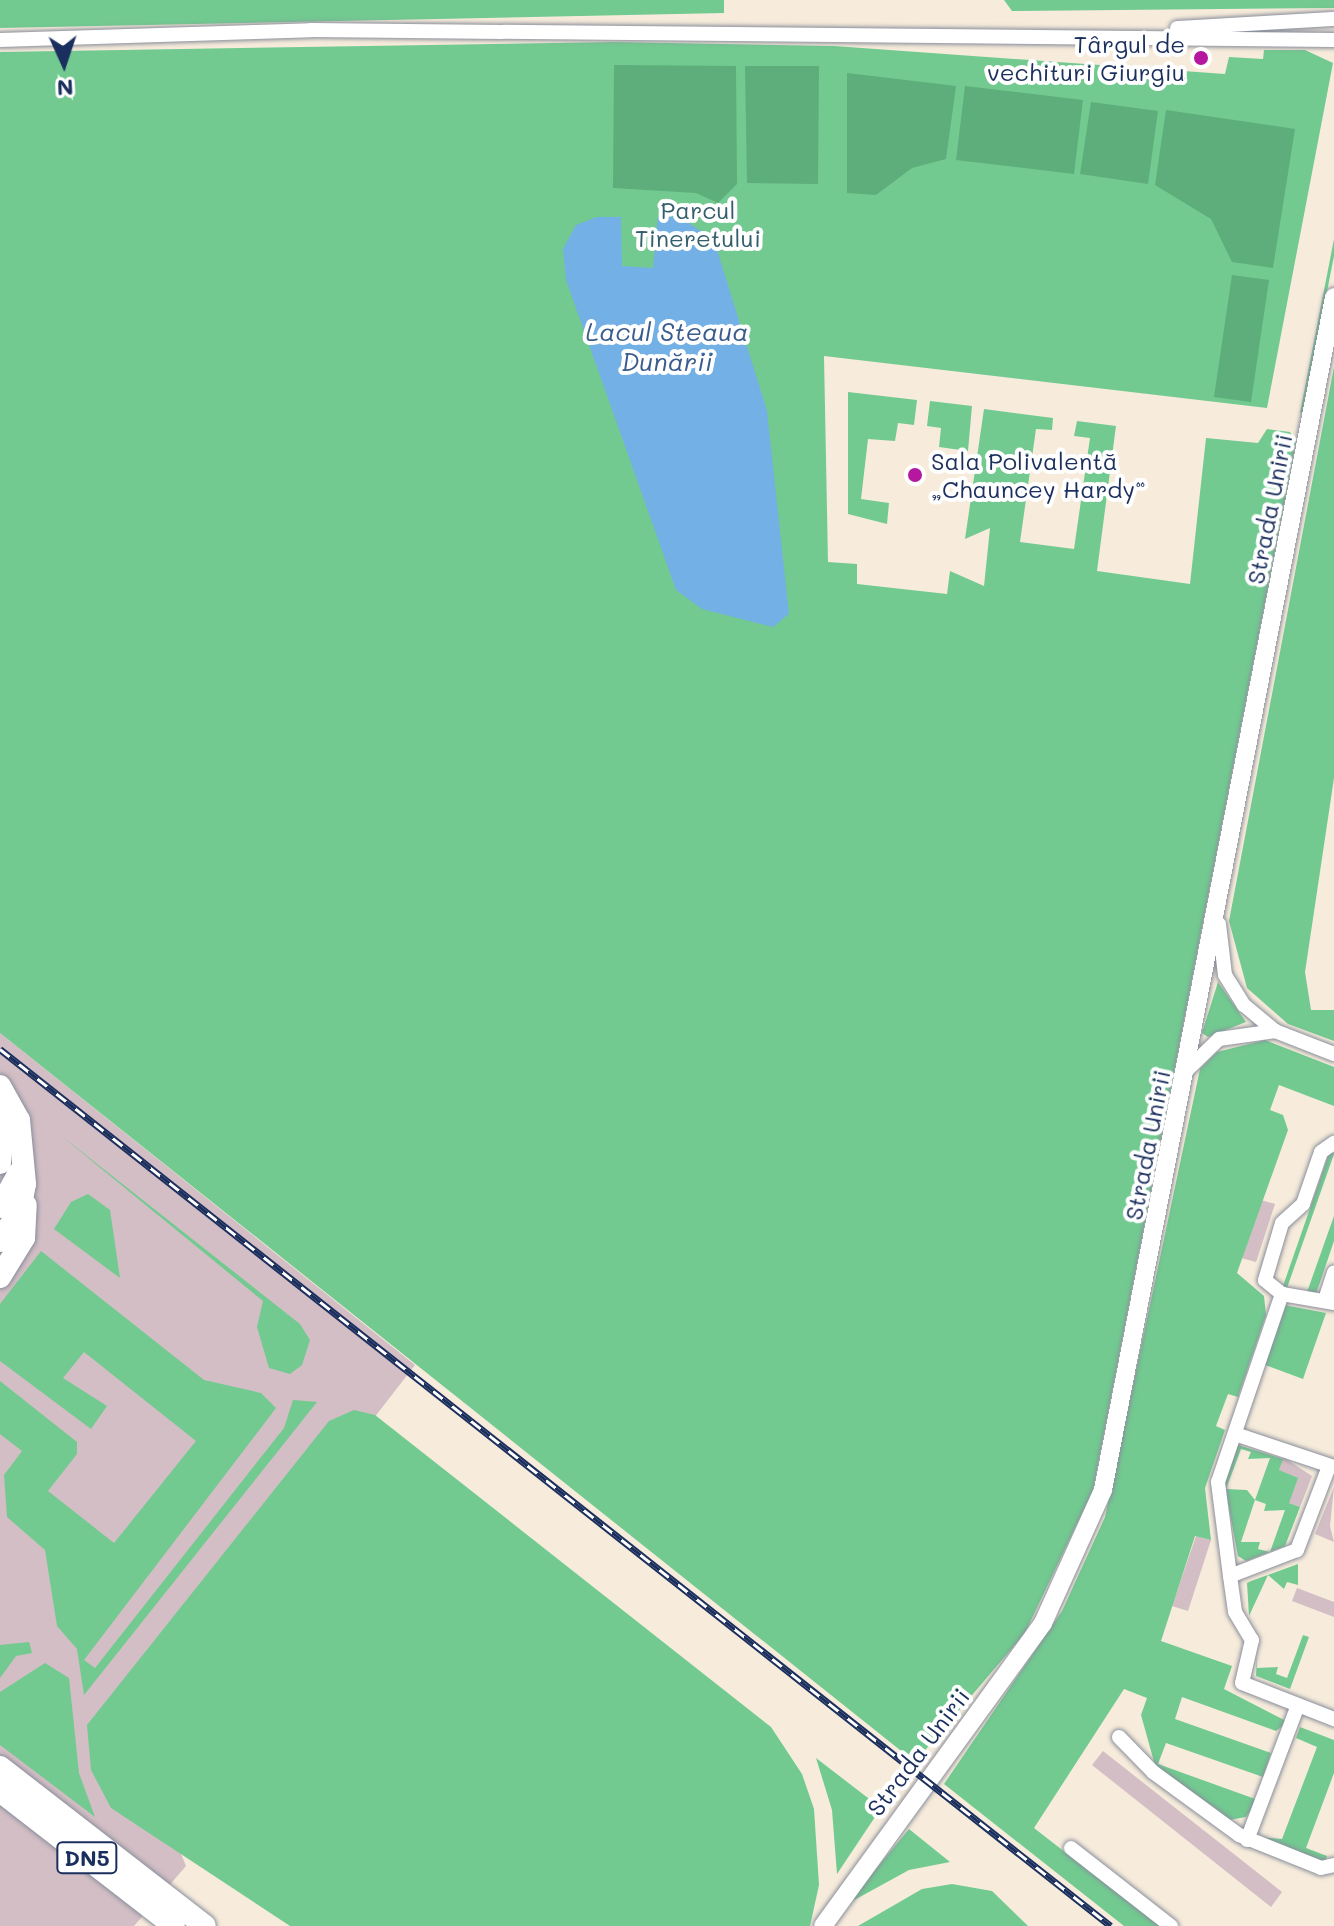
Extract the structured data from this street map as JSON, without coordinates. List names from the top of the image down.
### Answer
{
  "streets": {
    "highway": ["DN5"],
    "main road": ["Strada Unirii"]
  },
  "water": ["Lacul Steaua Dunării"],
  "parks": ["Parcul Tineretului"],
  "places": ["Târgul de vechituri Giurgiu", "Sala Polivalentă „Chauncey Hardy“"],
  "north": "bottom"
}
